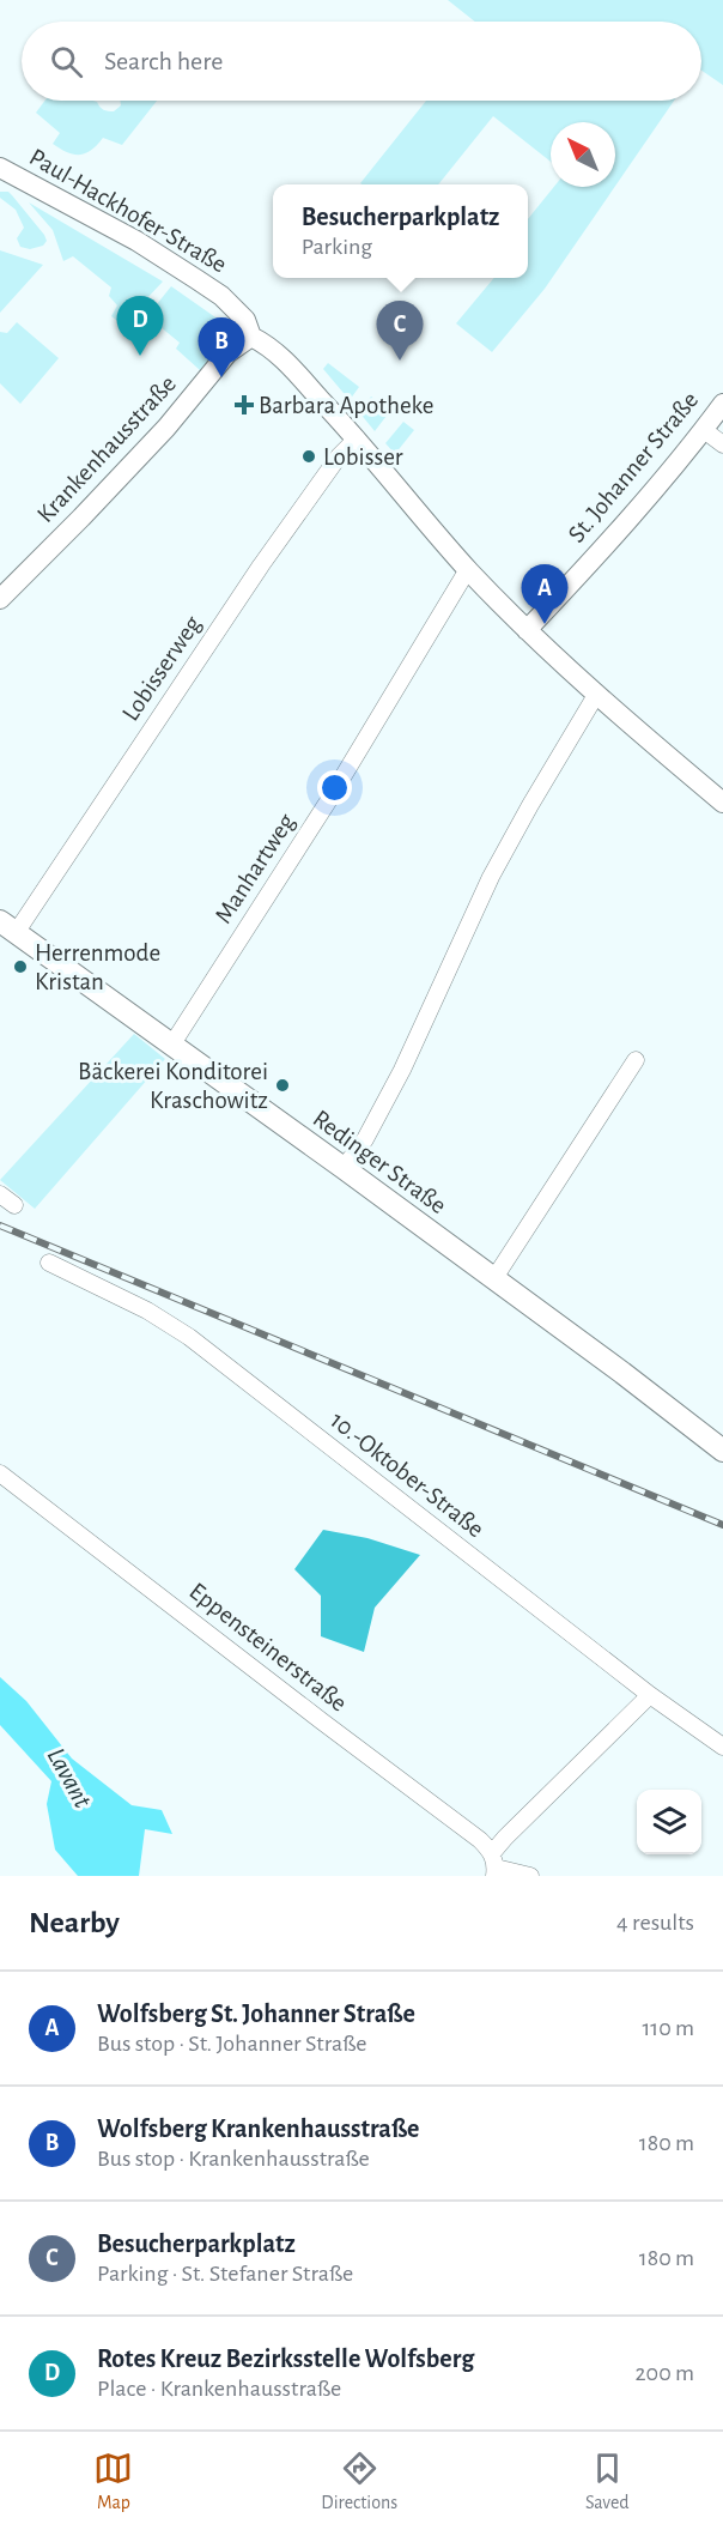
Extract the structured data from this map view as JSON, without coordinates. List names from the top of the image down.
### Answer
{
  "streets": {
    "main road": ["Redinger Straße"],
    "street": [
      "Paul-Hackhofer-Straße",
      "Krankenhausstraße",
      "St. Johanner Straße",
      "Lobisserweg",
      "Manhartweg",
      "10.-Oktober-Straße",
      "Eppensteinerstraße"
    ]
  },
  "crossings": [
    ["Paul-Hackhofer-Straße", "Krankenhausstraße"],
    ["Lobisserweg", "Redinger Straße"],
    ["Manhartweg", "Redinger Straße"]
  ],
  "water": ["Lavant"],
  "places": {
    "health": ["Barbara Apotheke"],
    "other": ["Lobisser", "Herrenmode Kristan", "Bäckerei Konditorei Kraschowitz"]
  },
  "north": "top left",
  "page": {
    "search": "Search here",
    "popup": ["Besucherparkplatz", "Parking"],
    "pins": [
      "D",
      "C",
      "B",
      "A"
    ],
    "heading": ["Nearby", "4 results"],
    "list": [
      {
        "mark": "A",
        "name": "Wolfsberg St. Johanner Straße",
        "note": "Bus stop · St. Johanner Straße",
        "value": "110 m"
      },
      {
        "mark": "B",
        "name": "Wolfsberg Krankenhausstraße",
        "note": "Bus stop · Krankenhausstraße",
        "value": "180 m"
      },
      {
        "mark": "C",
        "name": "Besucherparkplatz",
        "note": "Parking · St. Stefaner Straße",
        "value": "180 m"
      },
      {
        "mark": "D",
        "name": "Rotes Kreuz Bezirksstelle Wolfsberg",
        "note": "Place · Krankenhausstraße",
        "value": "200 m"
      }
    ],
    "nav": ["Map", "Directions", "Saved"]
  }
}
